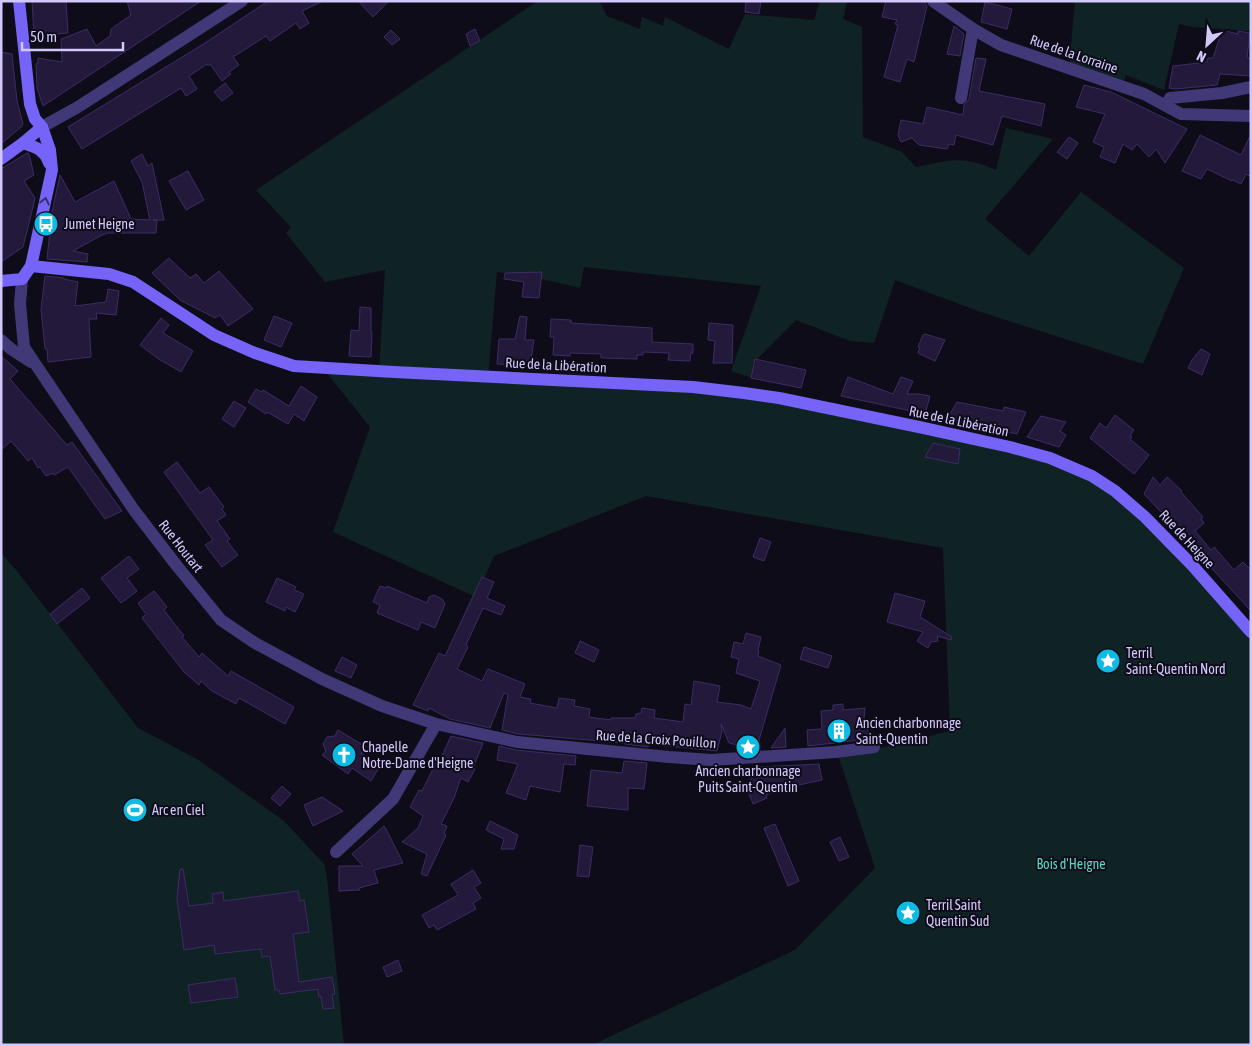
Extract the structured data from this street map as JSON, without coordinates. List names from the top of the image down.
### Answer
{
  "streets": {
    "street": [
      "Rue de la Lorraine",
      "Rue de la Libération",
      "Rue de Heigne",
      "Rue Houtart",
      "Rue de la Croix Pouillon"
    ]
  },
  "crossings": [
    ["Rue de la Libération", "Rue de Heigne"],
    ["Rue Houtart", "Rue de la Croix Pouillon"]
  ],
  "parks": ["Bois d'Heigne"],
  "places": {
    "bus stop": ["Jumet Heigne"],
    "place": ["Terril Saint-Quentin Nord", "Ancien charbonnage Puits Saint-Quentin", "Terril Saint Quentin Sud"],
    "building": ["Ancien charbonnage Saint-Quentin"],
    "church": ["Chapelle Notre-Dame d'Heigne"],
    "sports": ["Arc en Ciel"]
  },
  "scale_bar": "50 m",
  "north": "bottom left"
}
